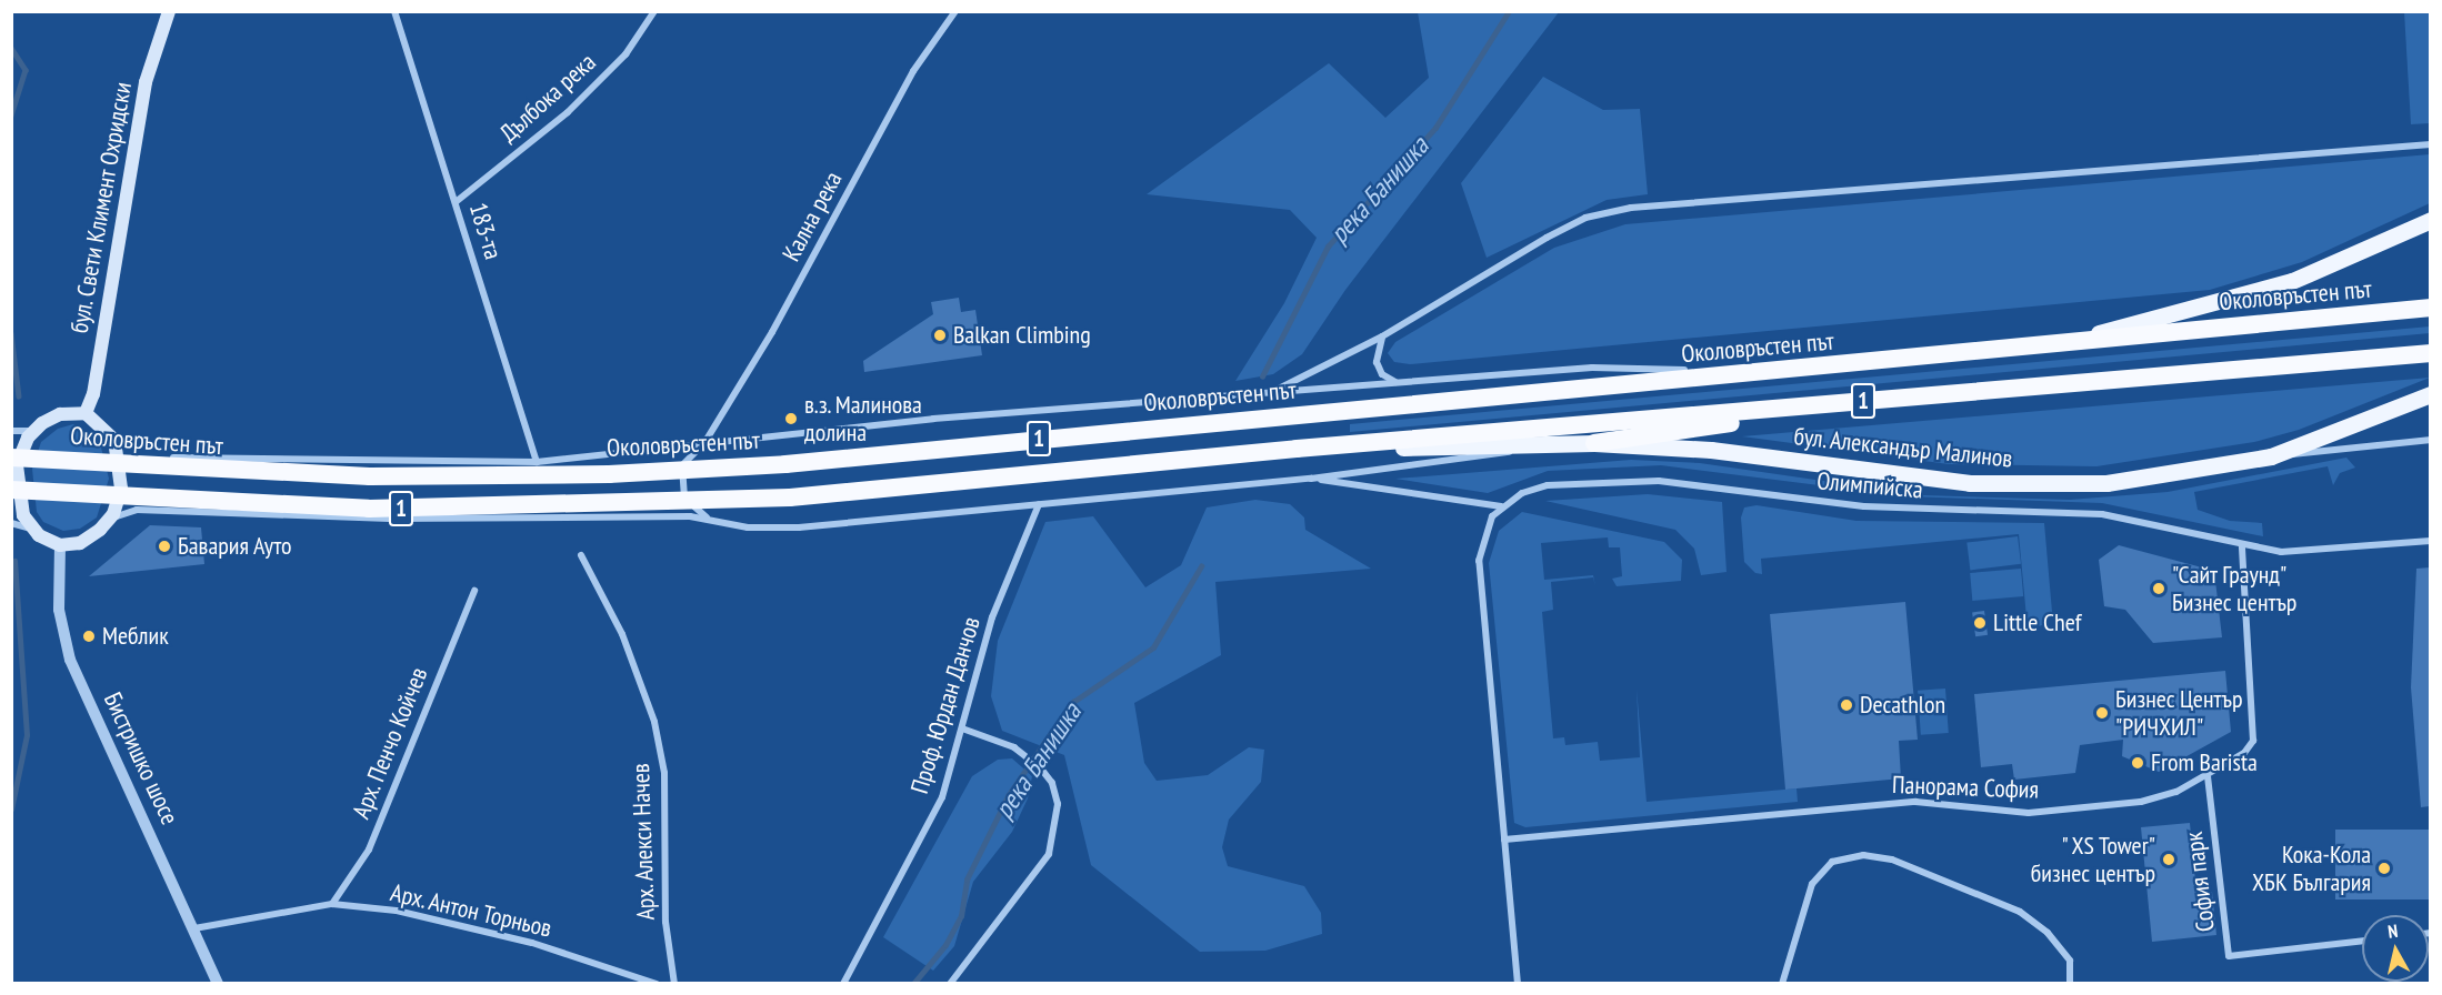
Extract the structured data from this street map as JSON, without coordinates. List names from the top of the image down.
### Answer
{
  "streets": {
    "highway": ["Околовръстен път", "1"],
    "main road": ["бул. Свети Климент Охридски", "бул. Александър Малинов"],
    "street": [
      "Дълбока река",
      "Кална река",
      "183-та",
      "Олимпийска",
      "Проф. Юрдан Данчов",
      "Арх. Пенчо Койчев",
      "Бистришко шосе",
      "Панорама София",
      "Арх. Алекси Начев",
      "София парк",
      "Арх. Антон Торньов"
    ]
  },
  "crossings": [
    ["Дълбока река", "183-та"],
    ["бул. Свети Климент Охридски", "Бистришко шосе"],
    ["1", "бул. Александър Малинов"],
    ["Олимпийска", "Панорама София"],
    ["Арх. Пенчо Койчев", "Арх. Антон Торньов"],
    ["Бистришко шосе", "Арх. Антон Торньов"],
    ["Панорама София", "София парк"]
  ],
  "water": ["река Банишка"],
  "places": [
    "Balkan Climbing",
    "в.з. Малинова долина",
    "Бавария Ауто",
    "\"Сайт Граунд\" Бизнес център",
    "Little Chef",
    "Меблик",
    "Decathlon",
    "Бизнес Център \"РИЧХИЛ\"",
    "From Barista",
    "\" XS Tower\" бизнес център",
    "Кока-Кола ХБК България"
  ],
  "north": "top"
}
